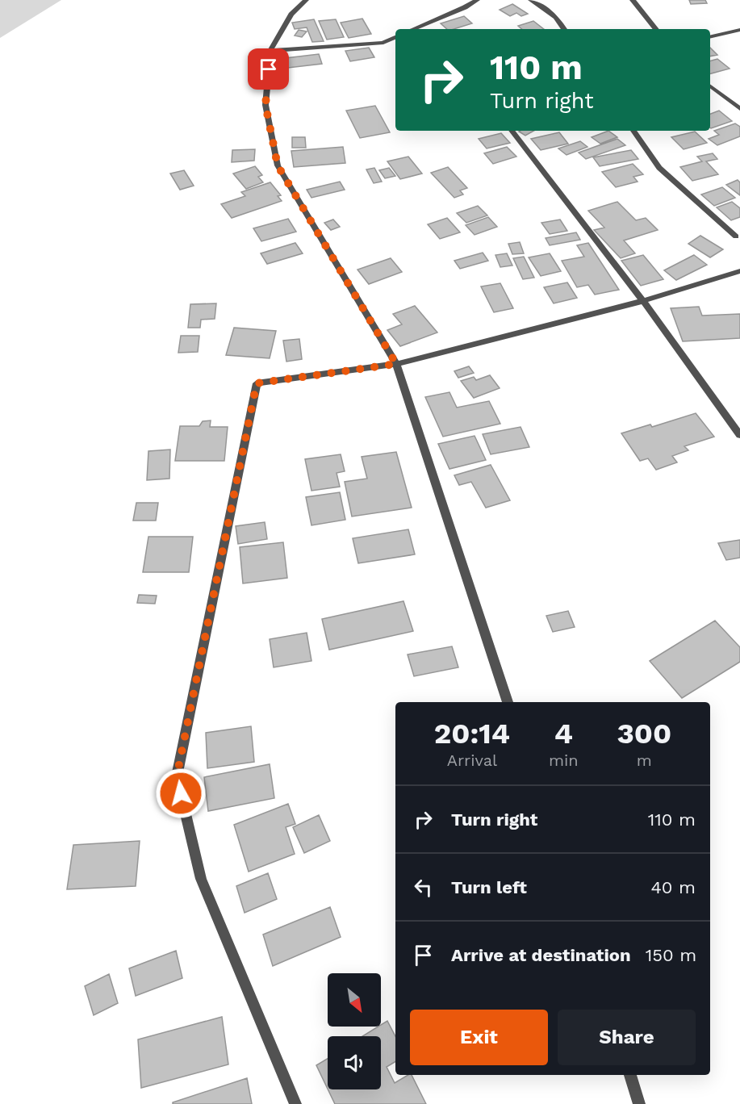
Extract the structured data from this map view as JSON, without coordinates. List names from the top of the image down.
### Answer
{
  "north": "bottom right",
  "page": {
    "turn": ["110 m", "Turn right"],
    "eta": [
      "20:14",
      "Arrival",
      "4",
      "min",
      "300",
      "m"
    ],
    "list": [
      {
        "name": "Turn right",
        "value": "110 m"
      },
      {
        "name": "Turn left",
        "value": "40 m"
      },
      {
        "name": "Arrive at destination",
        "value": "150 m"
      }
    ],
    "buttons": ["Exit", "Share"]
  }
}
